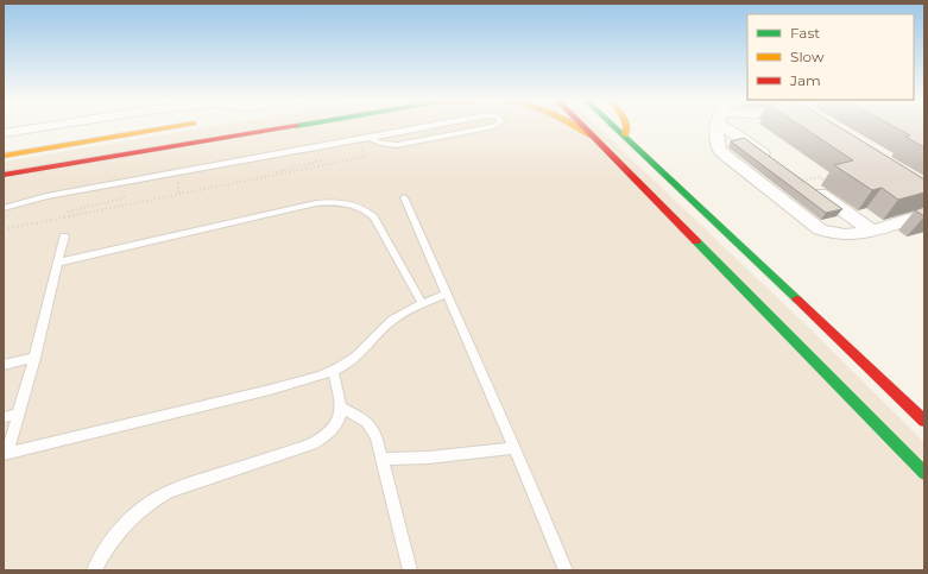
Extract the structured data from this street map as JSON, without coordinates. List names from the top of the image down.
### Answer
{
  "legend": ["Fast", "Slow", "Jam"]
}
